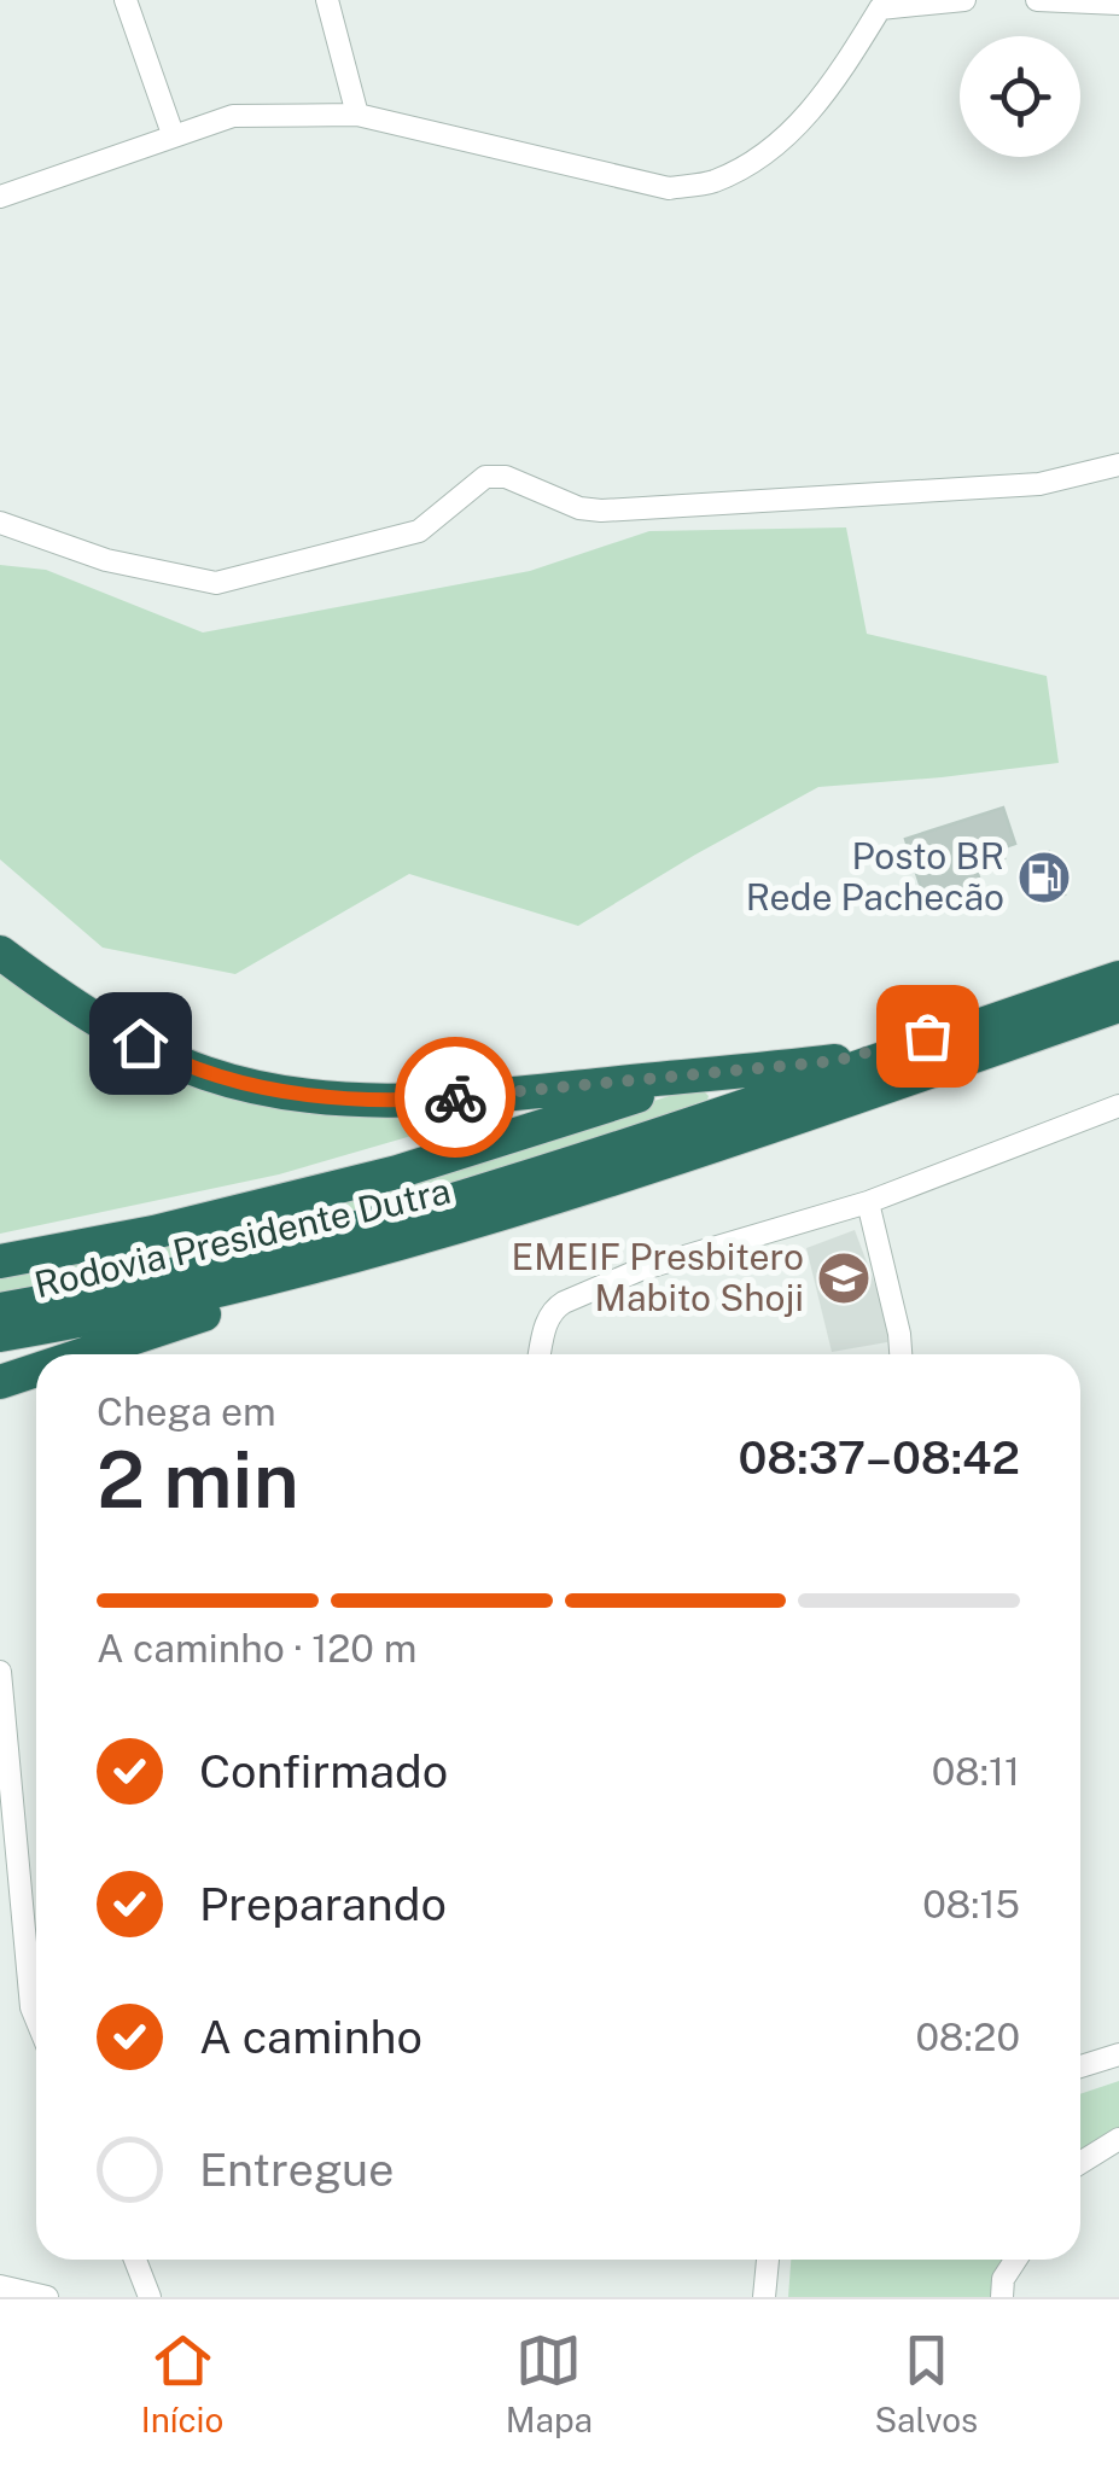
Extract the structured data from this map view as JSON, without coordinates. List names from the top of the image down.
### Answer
{
  "streets": {
    "highway": ["Rodovia Presidente Dutra"]
  },
  "places": {
    "fuel station": ["Posto BR Rede Pachecão"],
    "school or university": ["EMEIF Presbitero Mabito Shoji"]
  },
  "page": {
    "heading": ["2 min", "Chega em", "08:37–08:42"],
    "bar": "A caminho · 120 m",
    "list": [
      ["Confirmado", "08:11"],
      ["Preparando", "08:15"],
      ["A caminho", "08:20"],
      "Entregue"
    ],
    "tabs": ["Início", "Mapa", "Salvos"]
  }
}
